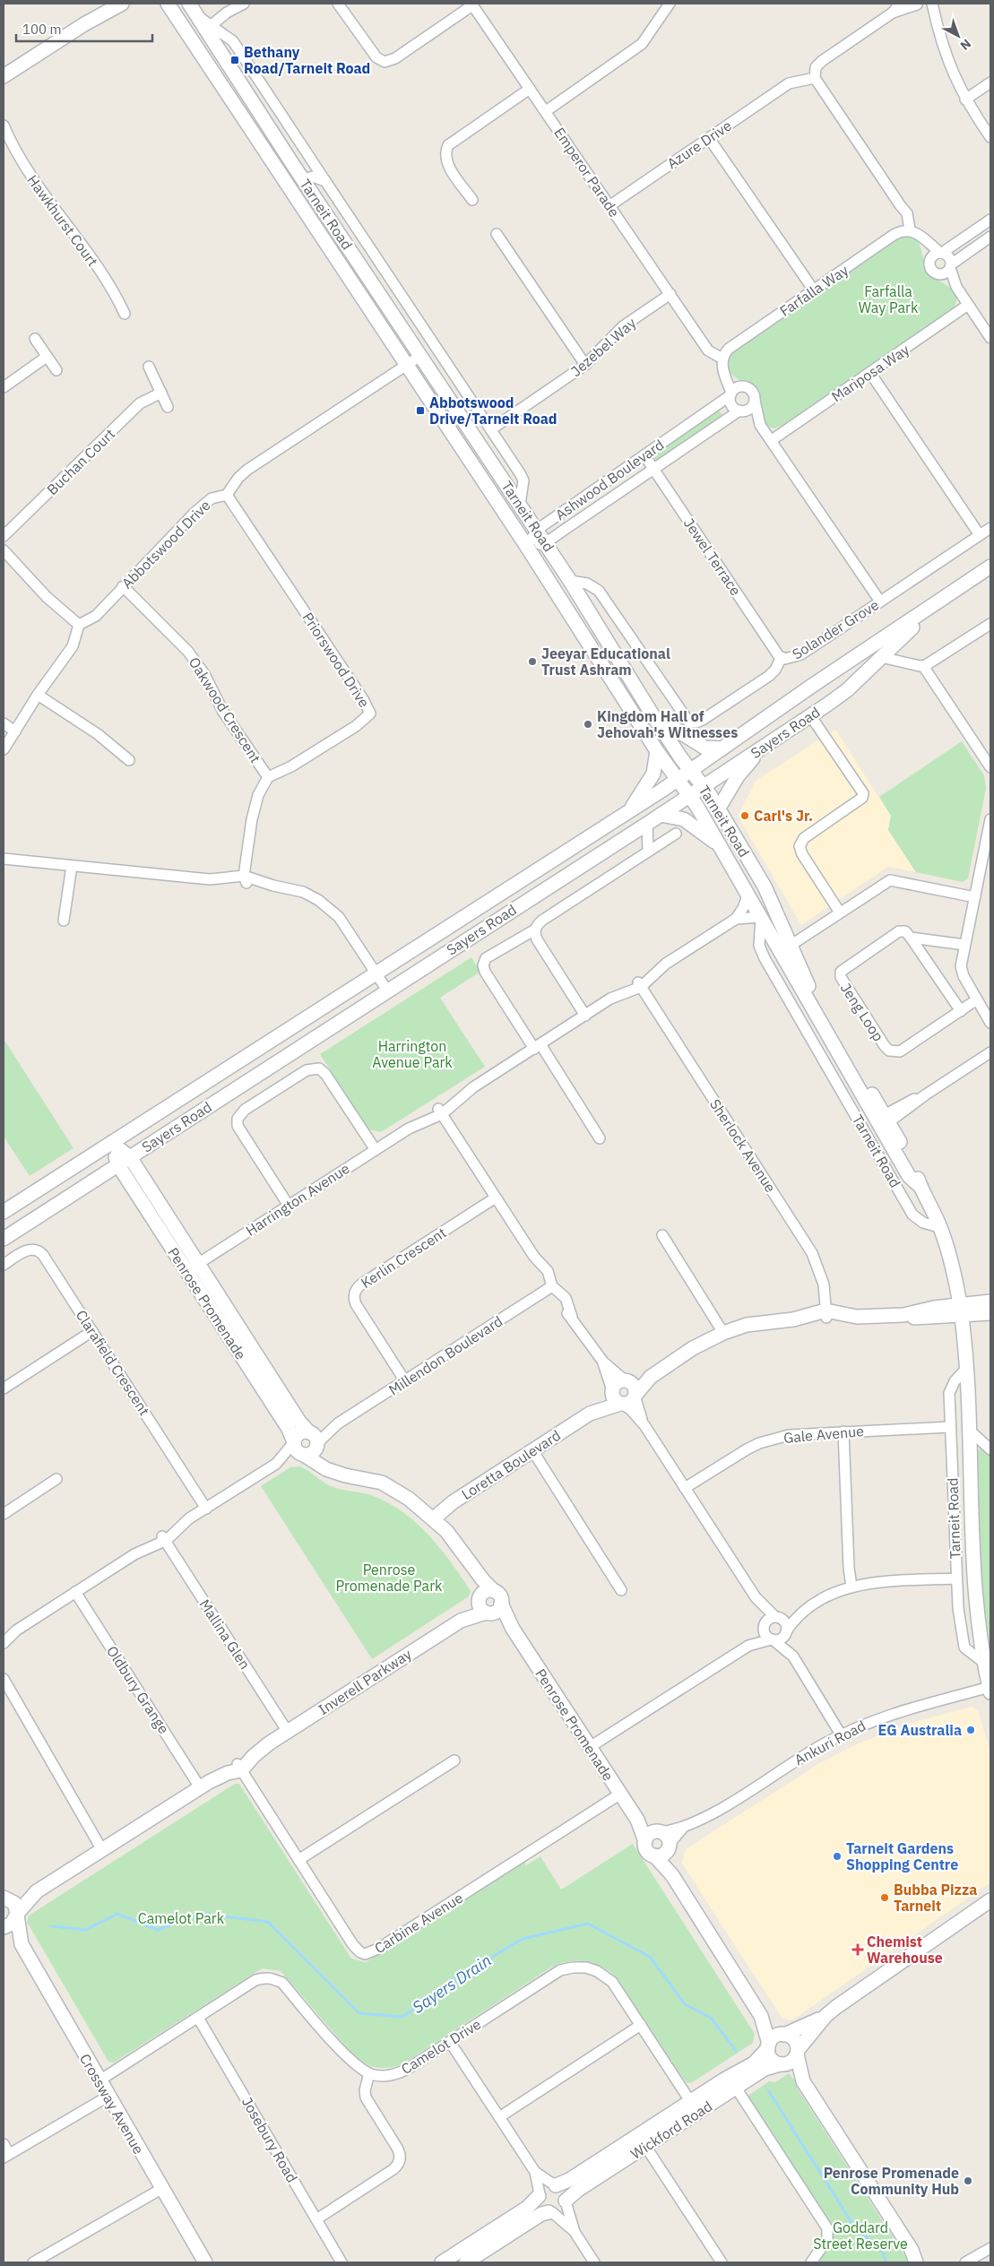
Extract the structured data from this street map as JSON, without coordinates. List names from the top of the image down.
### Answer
{
  "streets": {
    "main road": [
      "Tarneit Road",
      "Sayers Road",
      "Penrose Promenade",
      "Loretta Boulevard",
      "Inverell Parkway",
      "Crossway Avenue",
      "Wickford Road"
    ],
    "street": [
      "Azure Drive",
      "Emperor Parade",
      "Hawkhurst Court",
      "Farfalla Way",
      "Jezebel Way",
      "Mariposa Way",
      "Buchan Court",
      "Ashwood Boulevard",
      "Abbotswood Drive",
      "Jewel Terrace",
      "Solander Grove",
      "Priorswood Drive",
      "Oakwood Crescent",
      "Jeng Loop",
      "Sherlock Avenue",
      "Harrington Avenue",
      "Kerlin Crescent",
      "Millendon Boulevard",
      "Clarafield Crescent",
      "Gale Avenue",
      "Mallina Glen",
      "Oldbury Grange",
      "Ankuri Road",
      "Carbine Avenue",
      "Camelot Drive",
      "Josebury Road"
    ]
  },
  "crossings": [
    ["Azure Drive", "Emperor Parade"],
    ["Emperor Parade", "Farfalla Way"],
    ["Emperor Parade", "Jezebel Way"],
    ["Tarneit Road", "Jezebel Way"],
    ["Tarneit Road", "Ashwood Boulevard"],
    ["Tarneit Road", "Abbotswood Drive"],
    ["Tarneit Road", "Solander Grove"],
    ["Tarneit Road", "Sayers Road"],
    ["Tarneit Road", "Harrington Avenue"],
    ["Tarneit Road", "Gale Avenue"],
    ["Tarneit Road", "Ankuri Road"],
    ["Ashwood Boulevard", "Jewel Terrace"],
    ["Abbotswood Drive", "Priorswood Drive"],
    ["Abbotswood Drive", "Oakwood Crescent"],
    ["Jewel Terrace", "Solander Grove"],
    ["Priorswood Drive", "Oakwood Crescent"],
    ["Sayers Road", "Penrose Promenade"],
    ["Sherlock Avenue", "Harrington Avenue"],
    ["Harrington Avenue", "Penrose Promenade"],
    ["Kerlin Crescent", "Millendon Boulevard"],
    ["Penrose Promenade", "Millendon Boulevard"],
    ["Penrose Promenade", "Loretta Boulevard"],
    ["Penrose Promenade", "Inverell Parkway"],
    ["Penrose Promenade", "Ankuri Road"],
    ["Penrose Promenade", "Carbine Avenue"],
    ["Mallina Glen", "Inverell Parkway"],
    ["Inverell Parkway", "Carbine Avenue"],
    ["Camelot Drive", "Wickford Road"]
  ],
  "water": ["Sayers Drain"],
  "parks": [
    "Farfalla Way Park",
    "Harrington Avenue Park",
    "Penrose Promenade Park",
    "Camelot Park",
    "Goddard Street Reserve"
  ],
  "places": {
    "transit": ["Bethany Road/Tarneit Road", "Abbotswood Drive/Tarneit Road"],
    "other": [
      "Jeeyar Educational Trust Ashram",
      "Kingdom Hall of Jehovah's Witnesses",
      "Carl's Jr.",
      "EG Australia",
      "Tarneit Gardens Shopping Centre",
      "Bubba Pizza Tarneit",
      "Penrose Promenade Community Hub"
    ],
    "health": ["Chemist Warehouse"]
  },
  "scale_bar": "100 m",
  "north": "bottom right"
}
